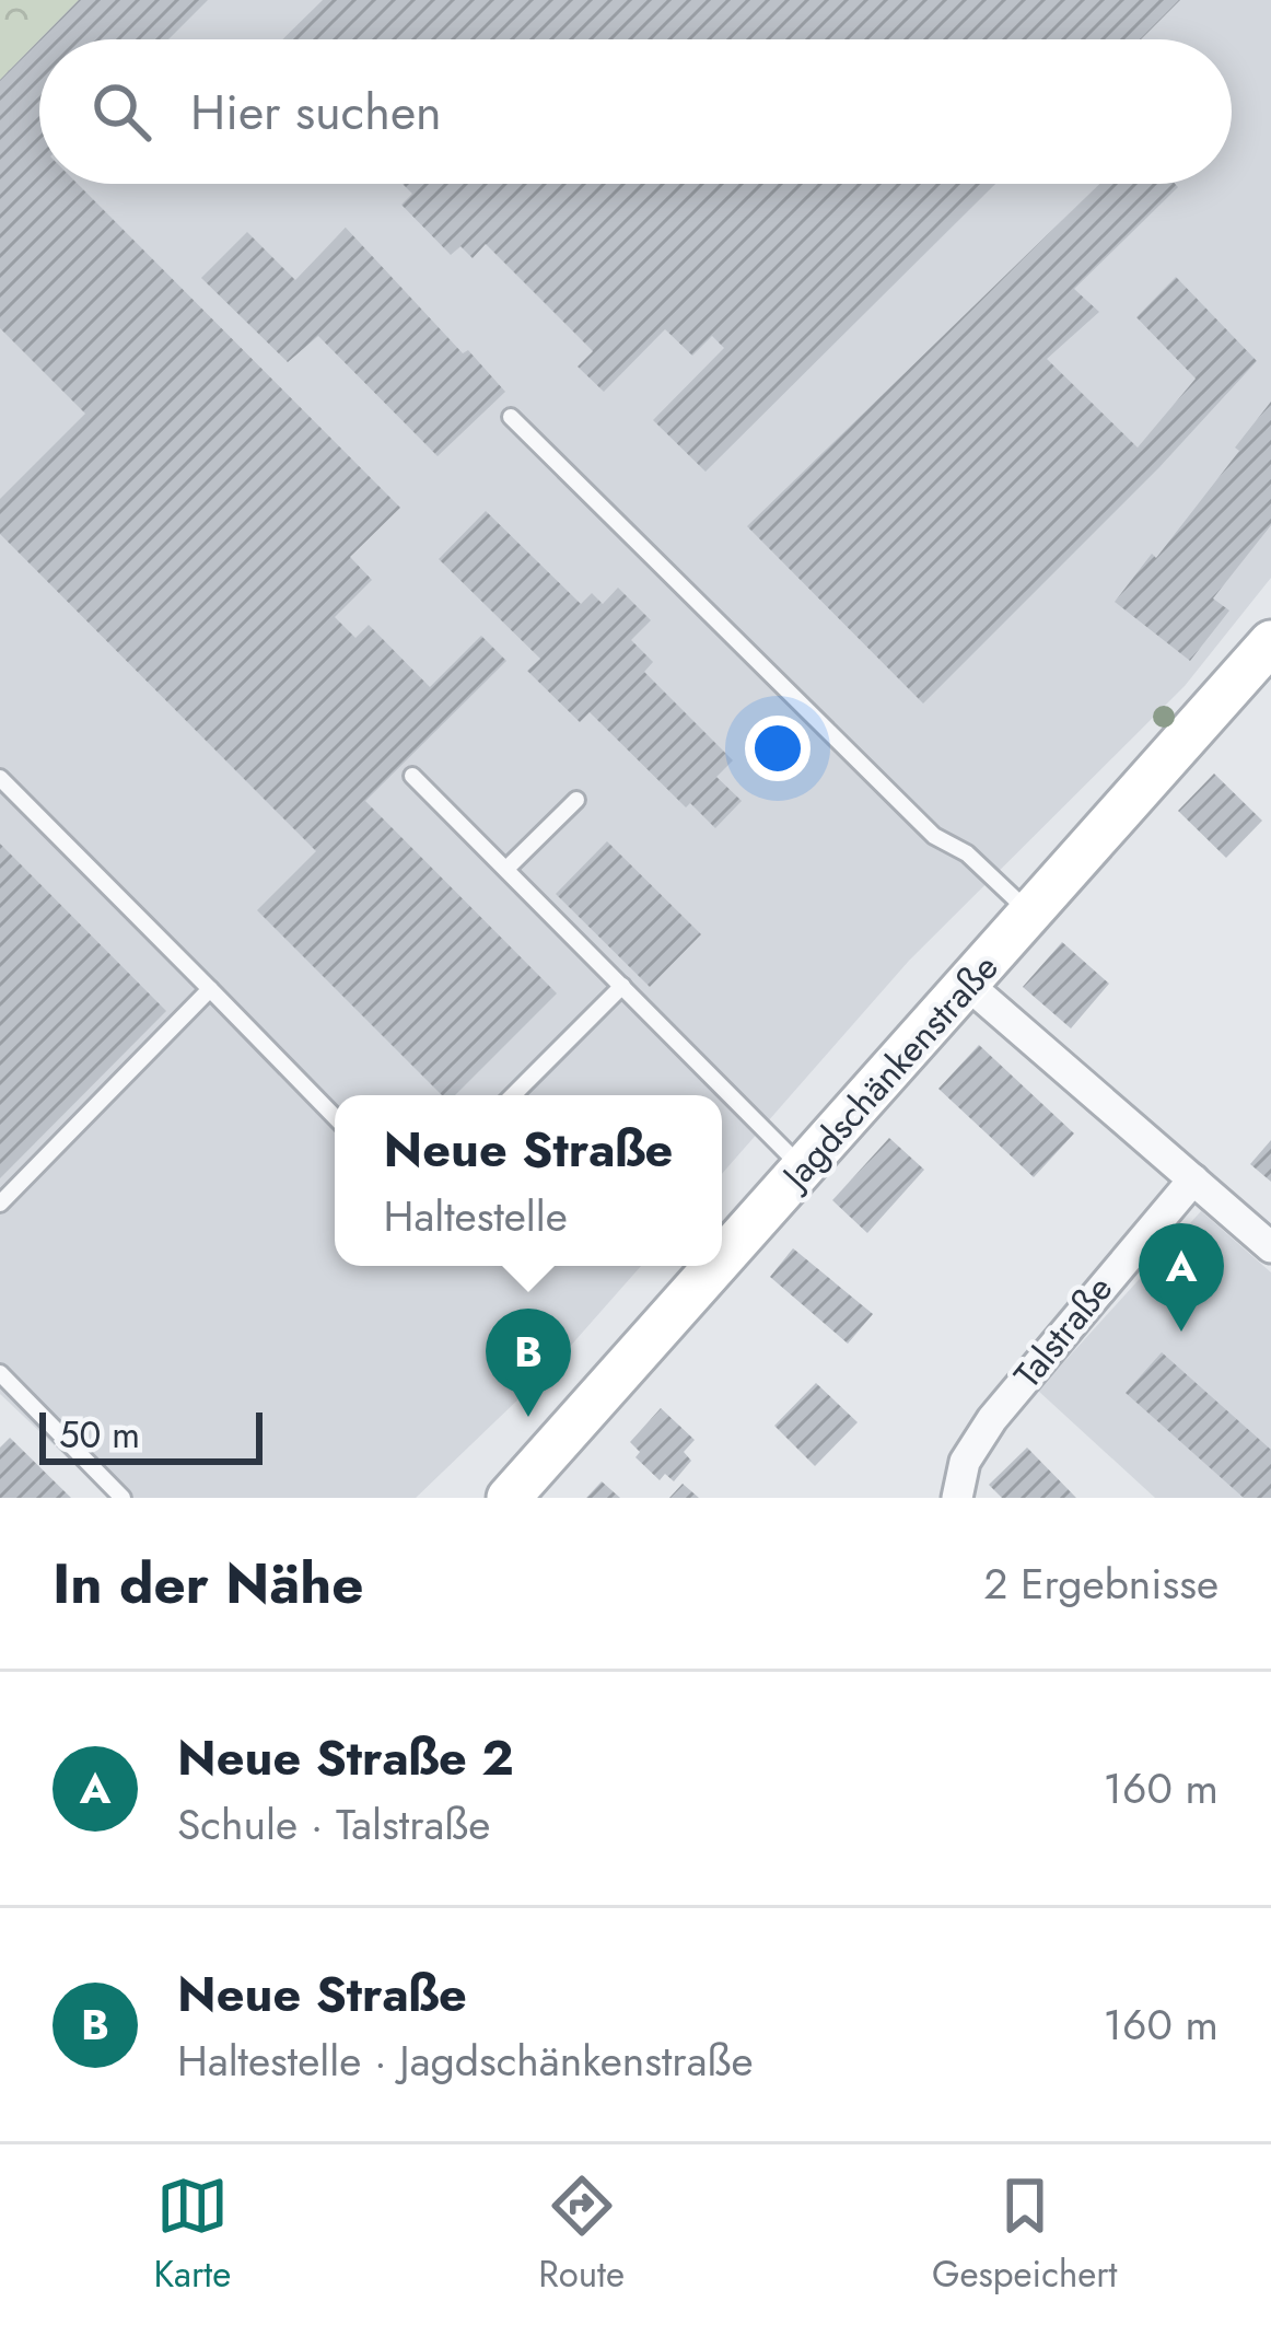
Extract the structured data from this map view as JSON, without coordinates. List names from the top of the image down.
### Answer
{
  "streets": {
    "main road": ["Jagdschänkenstraße"],
    "street": ["Talstraße"]
  },
  "scale_bar": "50 m",
  "page": {
    "search": "Hier suchen",
    "popup": ["Neue Straße", "Haltestelle"],
    "pins": ["A", "B"],
    "scale": "50 m",
    "heading": ["In der Nähe", "2 Ergebnisse"],
    "list": [
      {
        "mark": "A",
        "name": "Neue Straße 2",
        "note": "Schule · Talstraße",
        "value": "160 m"
      },
      {
        "mark": "B",
        "name": "Neue Straße",
        "note": "Haltestelle · Jagdschänkenstraße",
        "value": "160 m"
      }
    ],
    "nav": ["Karte", "Route", "Gespeichert"]
  }
}
